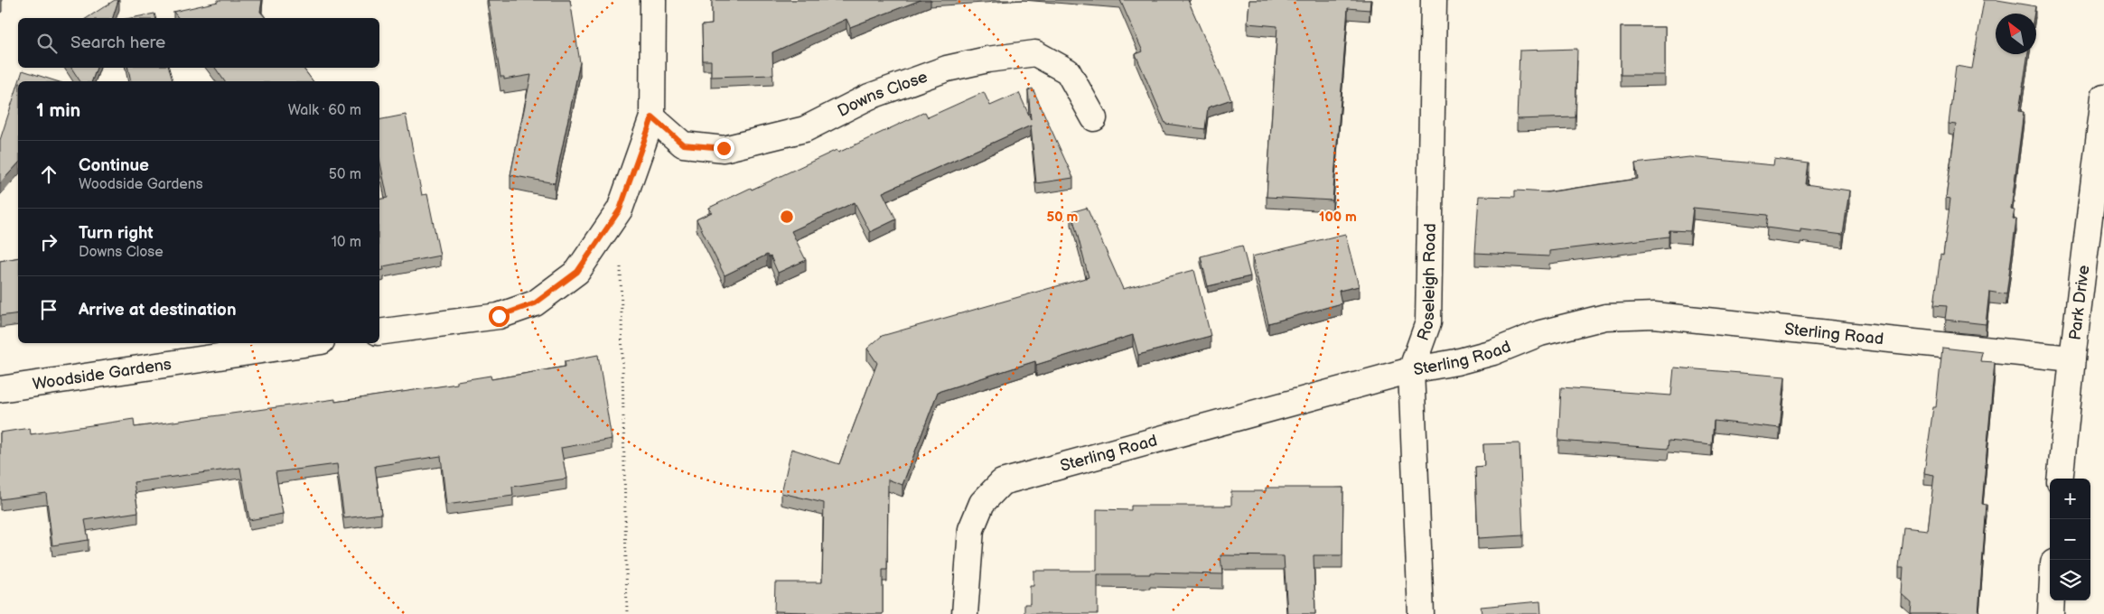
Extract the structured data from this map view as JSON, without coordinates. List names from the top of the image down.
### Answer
{
  "streets": {
    "street": [
      "Downs Close",
      "Roseleigh Road",
      "Park Drive",
      "Sterling Road",
      "Woodside Gardens"
    ]
  },
  "crossings": [
    ["Roseleigh Road", "Sterling Road"],
    ["Park Drive", "Sterling Road"]
  ],
  "north": "top left",
  "page": {
    "search": "Search here",
    "heading": ["1 min", "Walk · 60 m"],
    "list": [
      ["Continue", "Woodside Gardens", "50 m"],
      ["Turn right", "Downs Close", "10 m"],
      "Arrive at destination"
    ],
    "map_buttons": ["+", "−"]
  },
  "rings": ["50 m", "100 m"]
}
